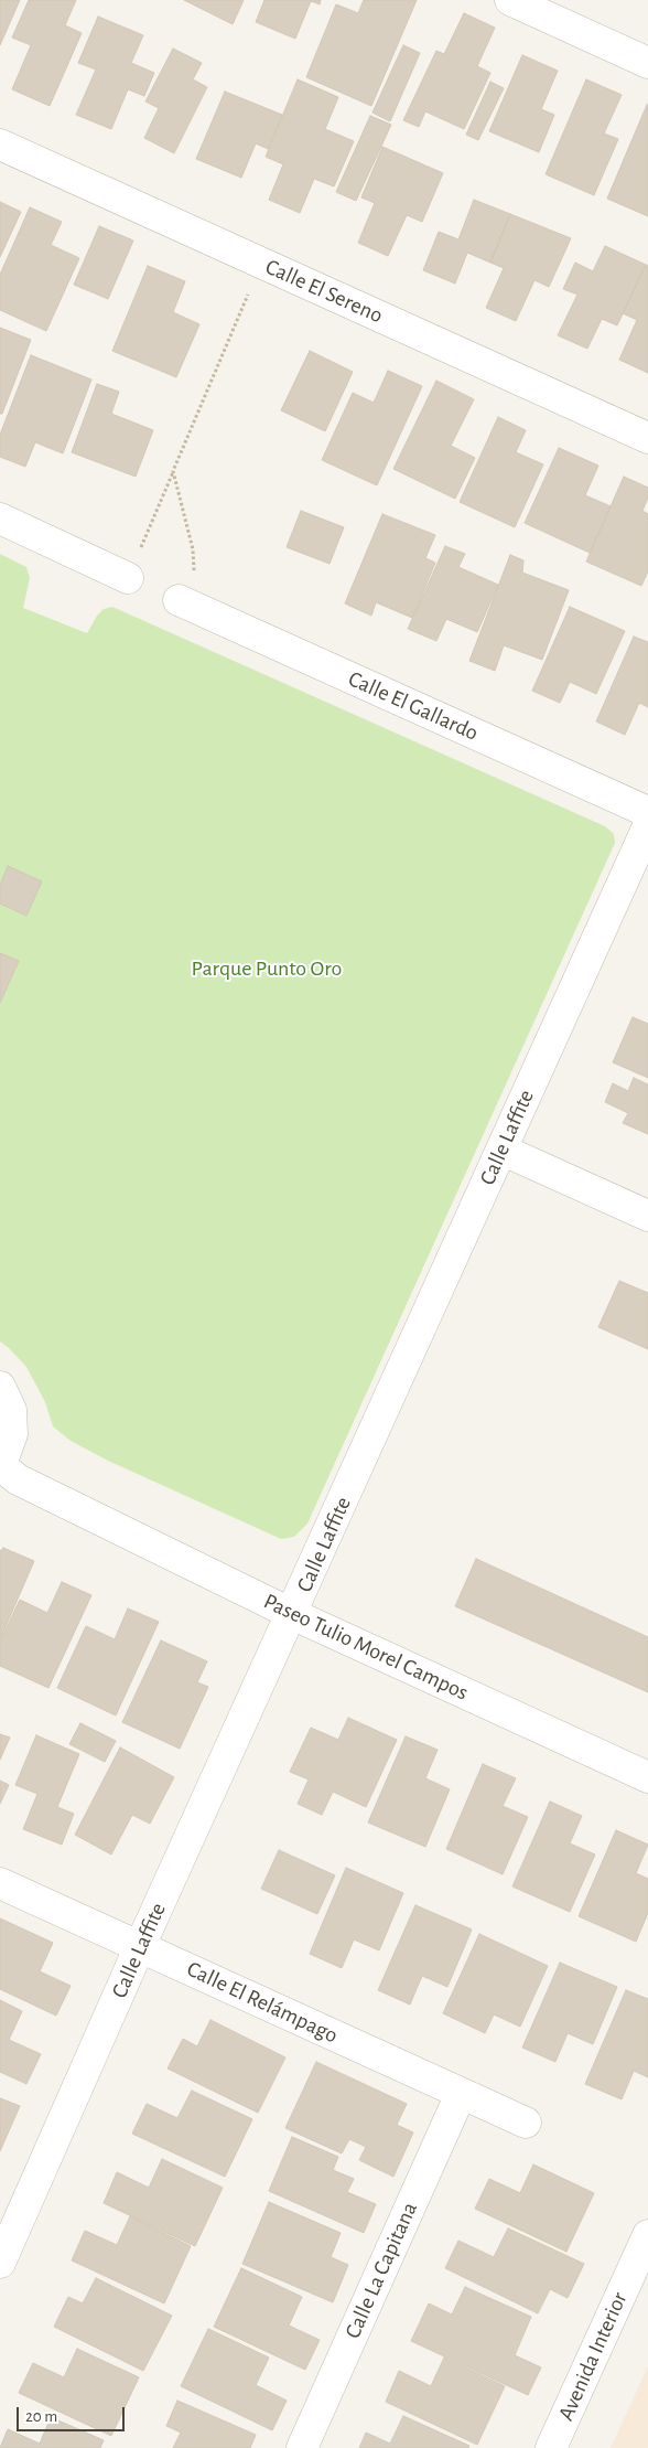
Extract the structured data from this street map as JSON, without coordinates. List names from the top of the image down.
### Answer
{
  "streets": {
    "street": [
      "Calle El Sereno",
      "Calle El Gallardo",
      "Calle Laffite",
      "Paseo Tulio Morel Campos",
      "Calle El Relámpago",
      "Calle La Capitana",
      "Avenida Interior"
    ]
  },
  "crossings": [
    ["Calle Laffite", "Paseo Tulio Morel Campos"],
    ["Calle Laffite", "Calle El Relámpago"],
    ["Calle El Relámpago", "Calle La Capitana"]
  ],
  "parks": ["Parque Punto Oro"],
  "scale_bar": "20 m"
}
